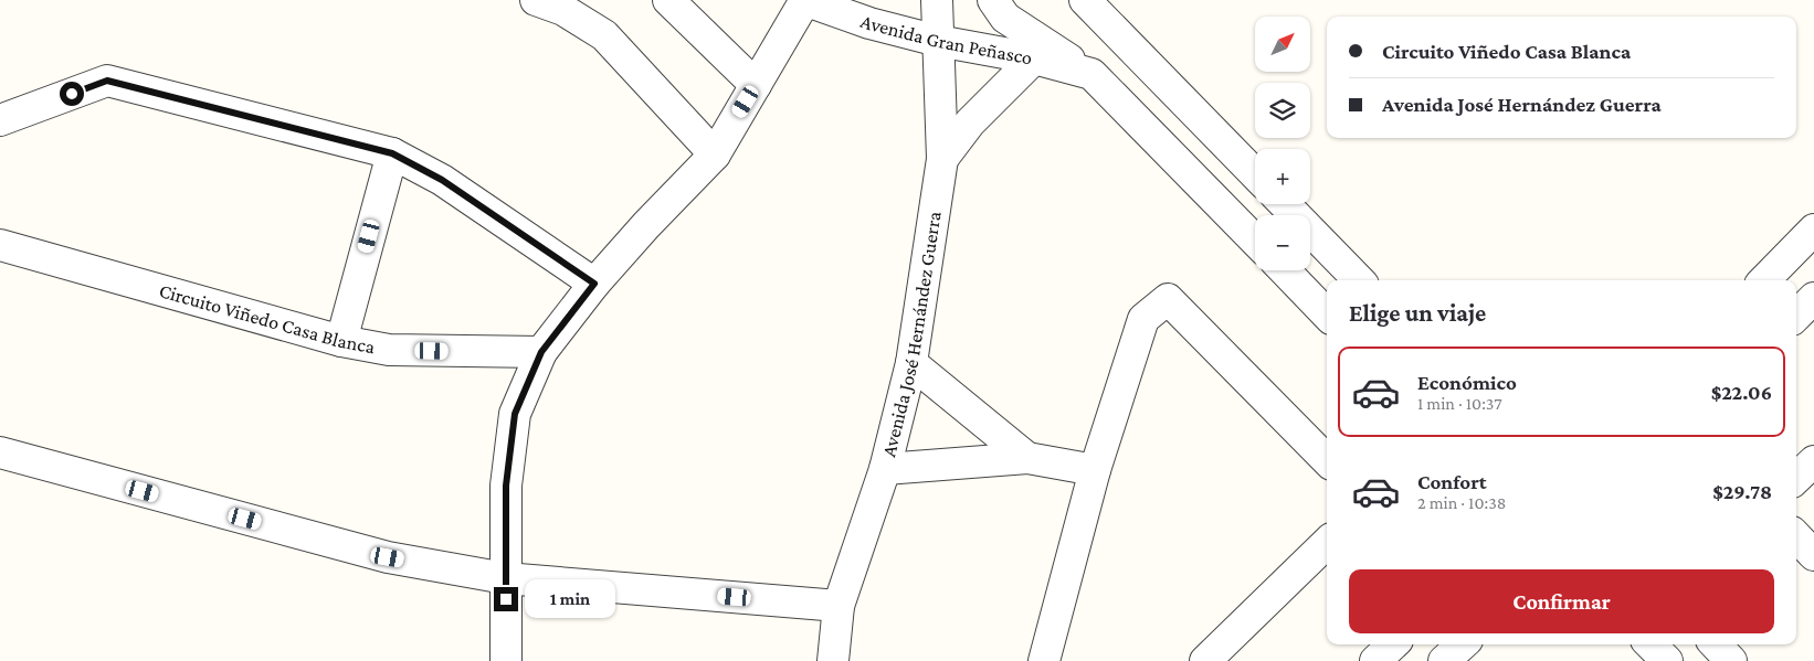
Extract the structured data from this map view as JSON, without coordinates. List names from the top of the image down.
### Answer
{
  "streets": {
    "street": ["Avenida Gran Peñasco", "Circuito Viñedo Casa Blanca", "Avenida José Hernández Guerra"]
  },
  "crossings": [
    ["Avenida Gran Peñasco", "Avenida José Hernández Guerra"]
  ],
  "north": "top right",
  "page": {
    "map_buttons": ["+", "−"],
    "banner": ["Circuito Viñedo Casa Blanca", "Avenida José Hernández Guerra"],
    "heading": "Elige un viaje",
    "list": [
      {
        "name": "Económico",
        "note": "1 min · 10:37",
        "value": "$22.06"
      },
      {
        "name": "Confort",
        "note": "2 min · 10:38",
        "value": "$29.78"
      }
    ],
    "buttons": "Confirmar",
    "bubble": "1 min"
  }
}
